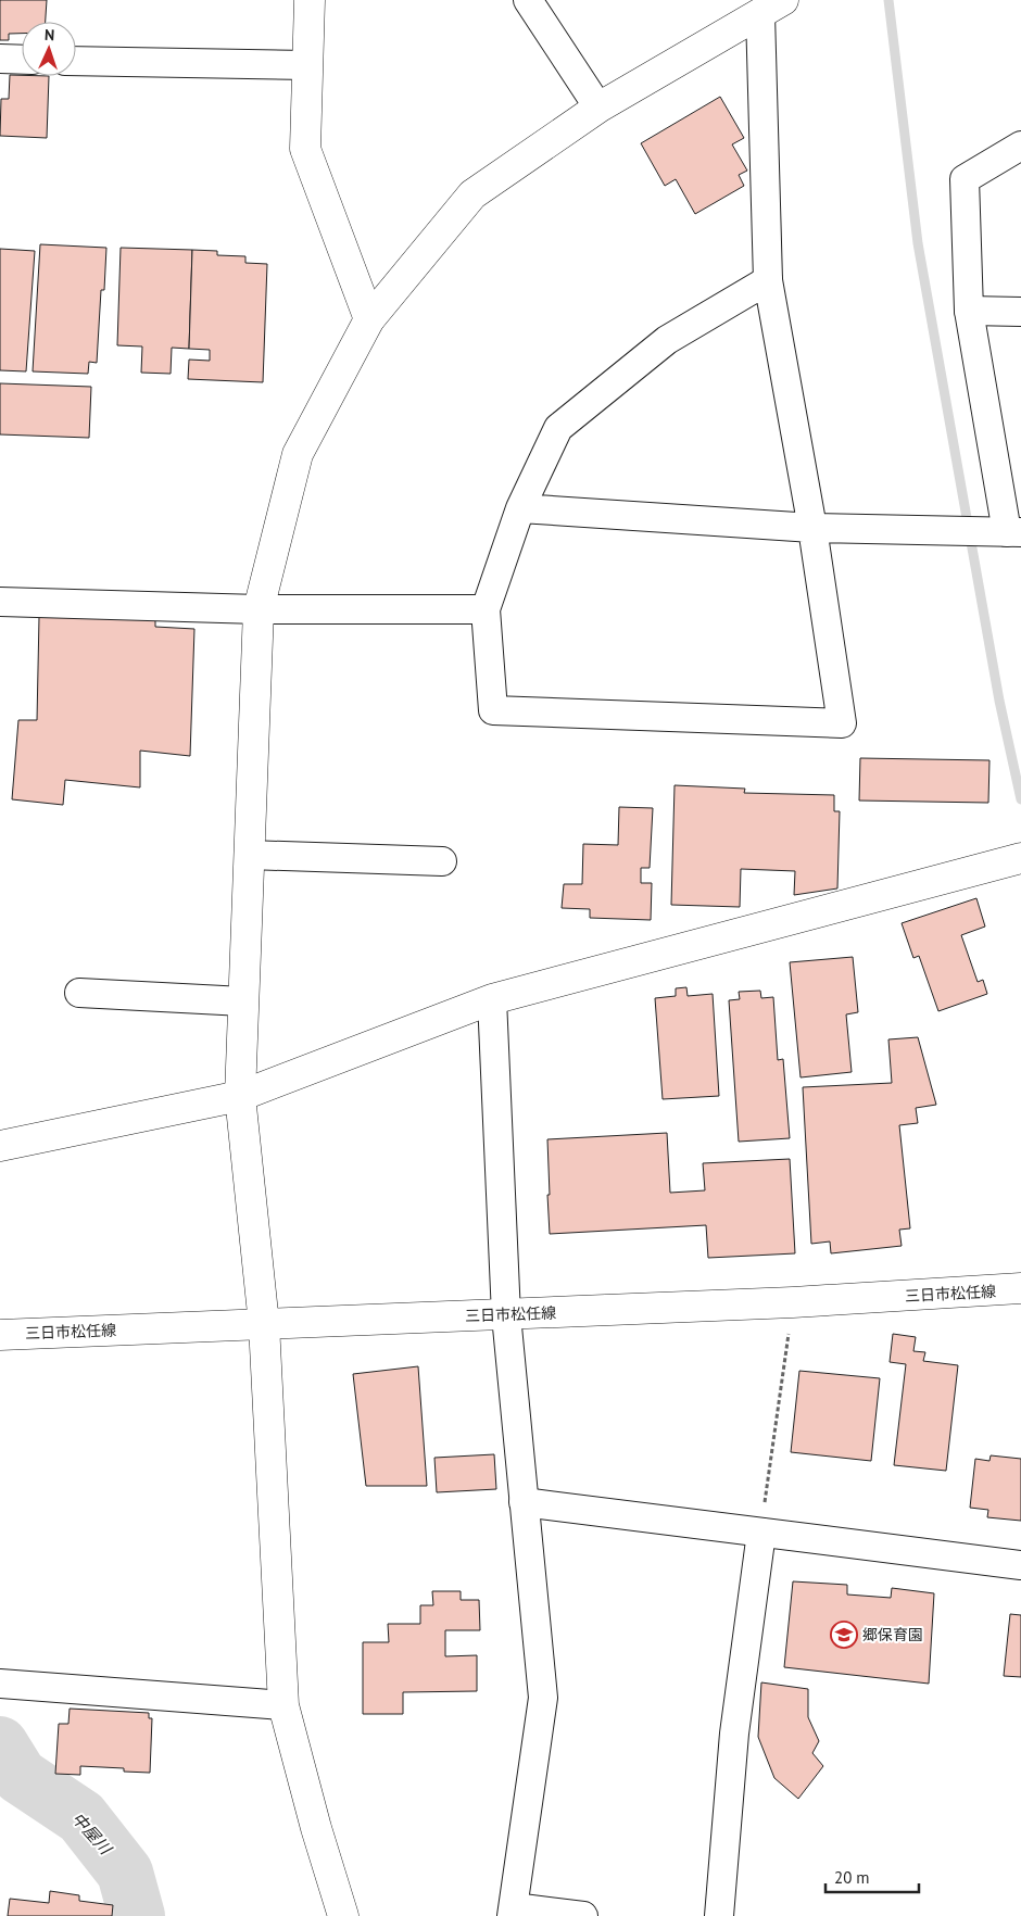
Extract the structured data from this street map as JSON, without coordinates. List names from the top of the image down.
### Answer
{
  "streets": {
    "street": ["三日市松任線"]
  },
  "water": ["中屋川"],
  "places": {
    "school or university": ["郷保育園"]
  },
  "scale_bar": "20 m",
  "north": "top"
}
